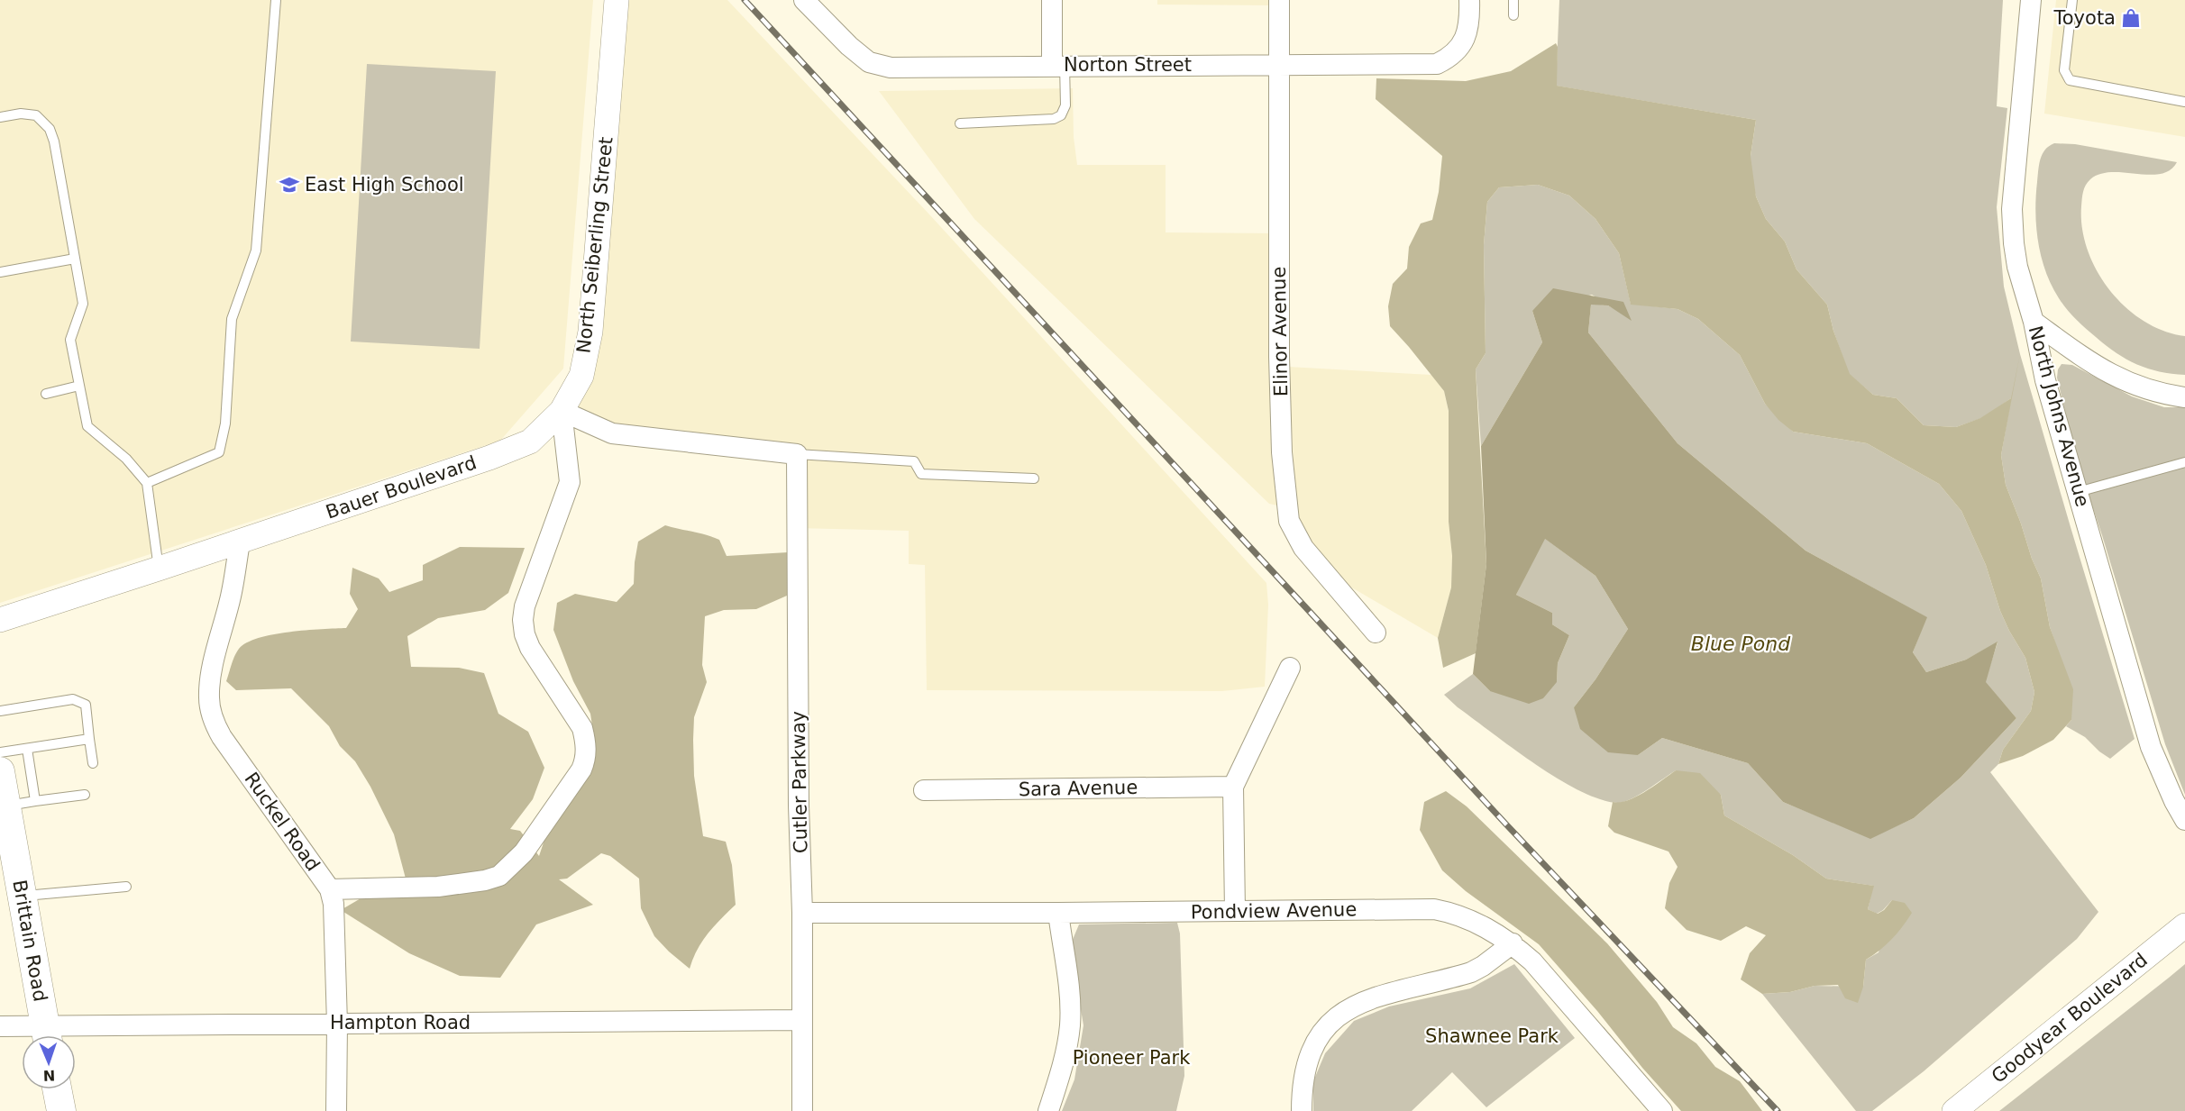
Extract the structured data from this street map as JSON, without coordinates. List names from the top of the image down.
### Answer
{
  "streets": {
    "main road": ["Brittain Road"],
    "street": [
      "Norton Street",
      "North Seiberling Street",
      "Elinor Avenue",
      "North Johns Avenue",
      "Bauer Boulevard",
      "Cutler Parkway",
      "Sara Avenue",
      "Ruckel Road",
      "Pondview Avenue",
      "Goodyear Boulevard",
      "Hampton Road"
    ]
  },
  "crossings": [
    ["Norton Street", "Elinor Avenue"],
    ["North Seiberling Street", "Bauer Boulevard"],
    ["Bauer Boulevard", "Ruckel Road"],
    ["Cutler Parkway", "Pondview Avenue"],
    ["Cutler Parkway", "Hampton Road"],
    ["Ruckel Road", "Hampton Road"]
  ],
  "water": ["Blue Pond"],
  "parks": ["Shawnee Park", "Pioneer Park"],
  "places": {
    "shop": ["Toyota"],
    "school or university": ["East High School"]
  },
  "north": "bottom"
}
